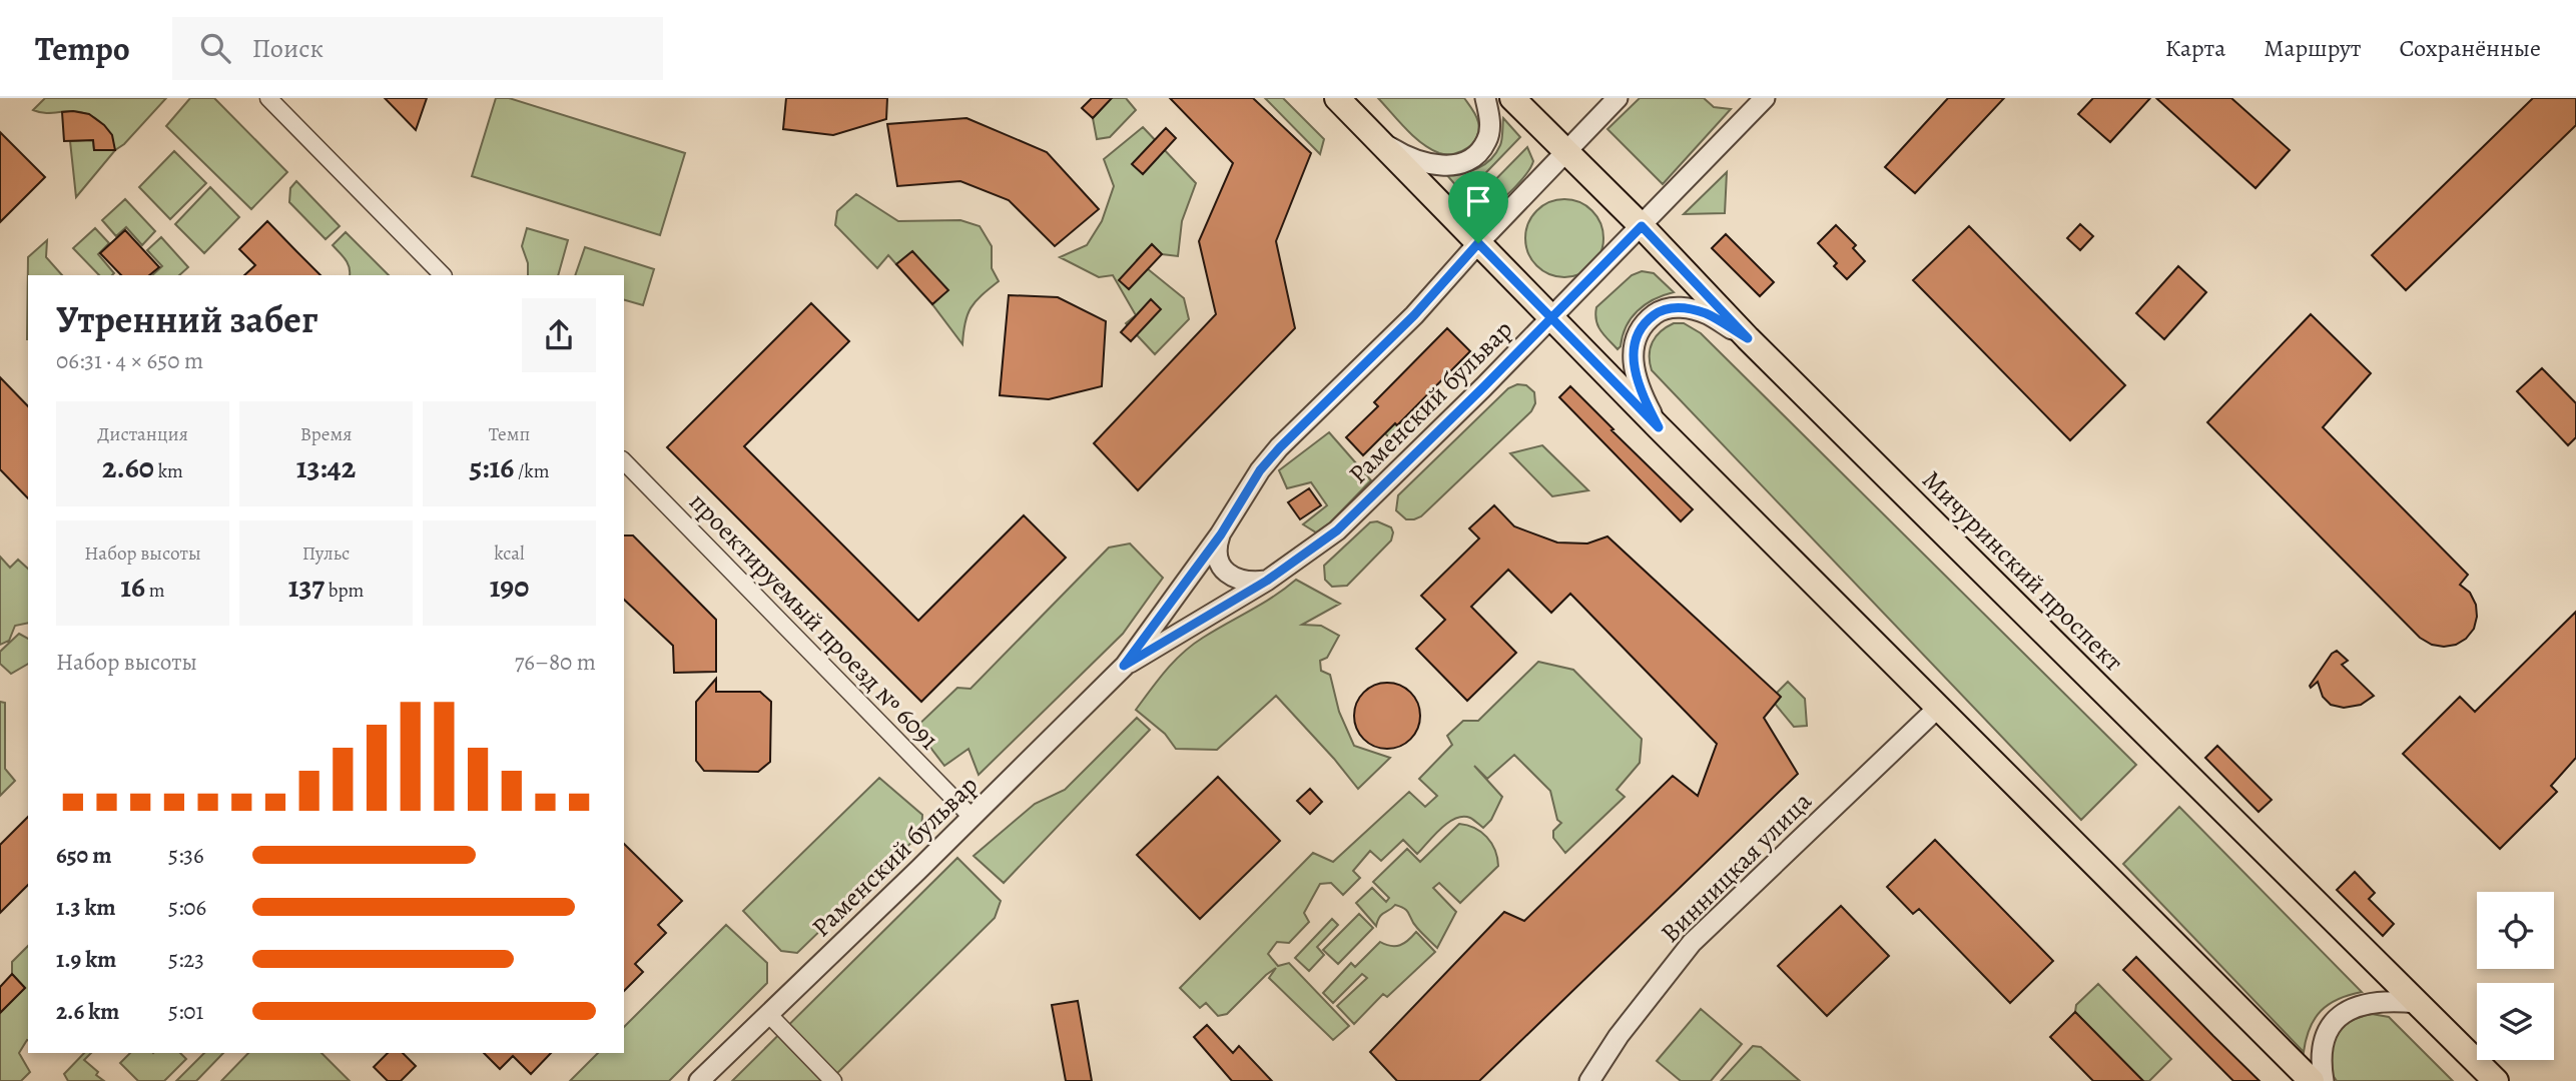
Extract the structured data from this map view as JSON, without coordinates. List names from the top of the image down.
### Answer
{
  "streets": {
    "main road": ["Мичуринский проспект"],
    "street": ["Раменский бульвар", "проектируемый проезд № 6091", "Винницкая улица"]
  },
  "crossings": [
    ["Раменский бульвар", "Мичуринский проспект"],
    ["Раменский бульвар", "проектируемый проезд № 6091"]
  ],
  "page": {
    "header": "Tempo",
    "search": "Поиск",
    "nav": ["Карта", "Маршрут", "Сохранённые"],
    "heading": ["Утренний забег", "06:31 · 4 × 650 m"],
    "stats": [
      ["Дистанция", "2.60 km"],
      ["Время", "13:42"],
      ["Темп", "5:16 /km"],
      ["Набор высоты", "16 m"],
      ["Пульс", "137 bpm"],
      ["kcal", "190"]
    ],
    "chart": ["Набор высоты", "76–80 m"],
    "list": [
      {
        "name": "650 m",
        "note": "5:36"
      },
      {
        "name": "1.3 km",
        "note": "5:06"
      },
      {
        "name": "1.9 km",
        "note": "5:23"
      },
      {
        "name": "2.6 km",
        "note": "5:01"
      }
    ]
  }
}
